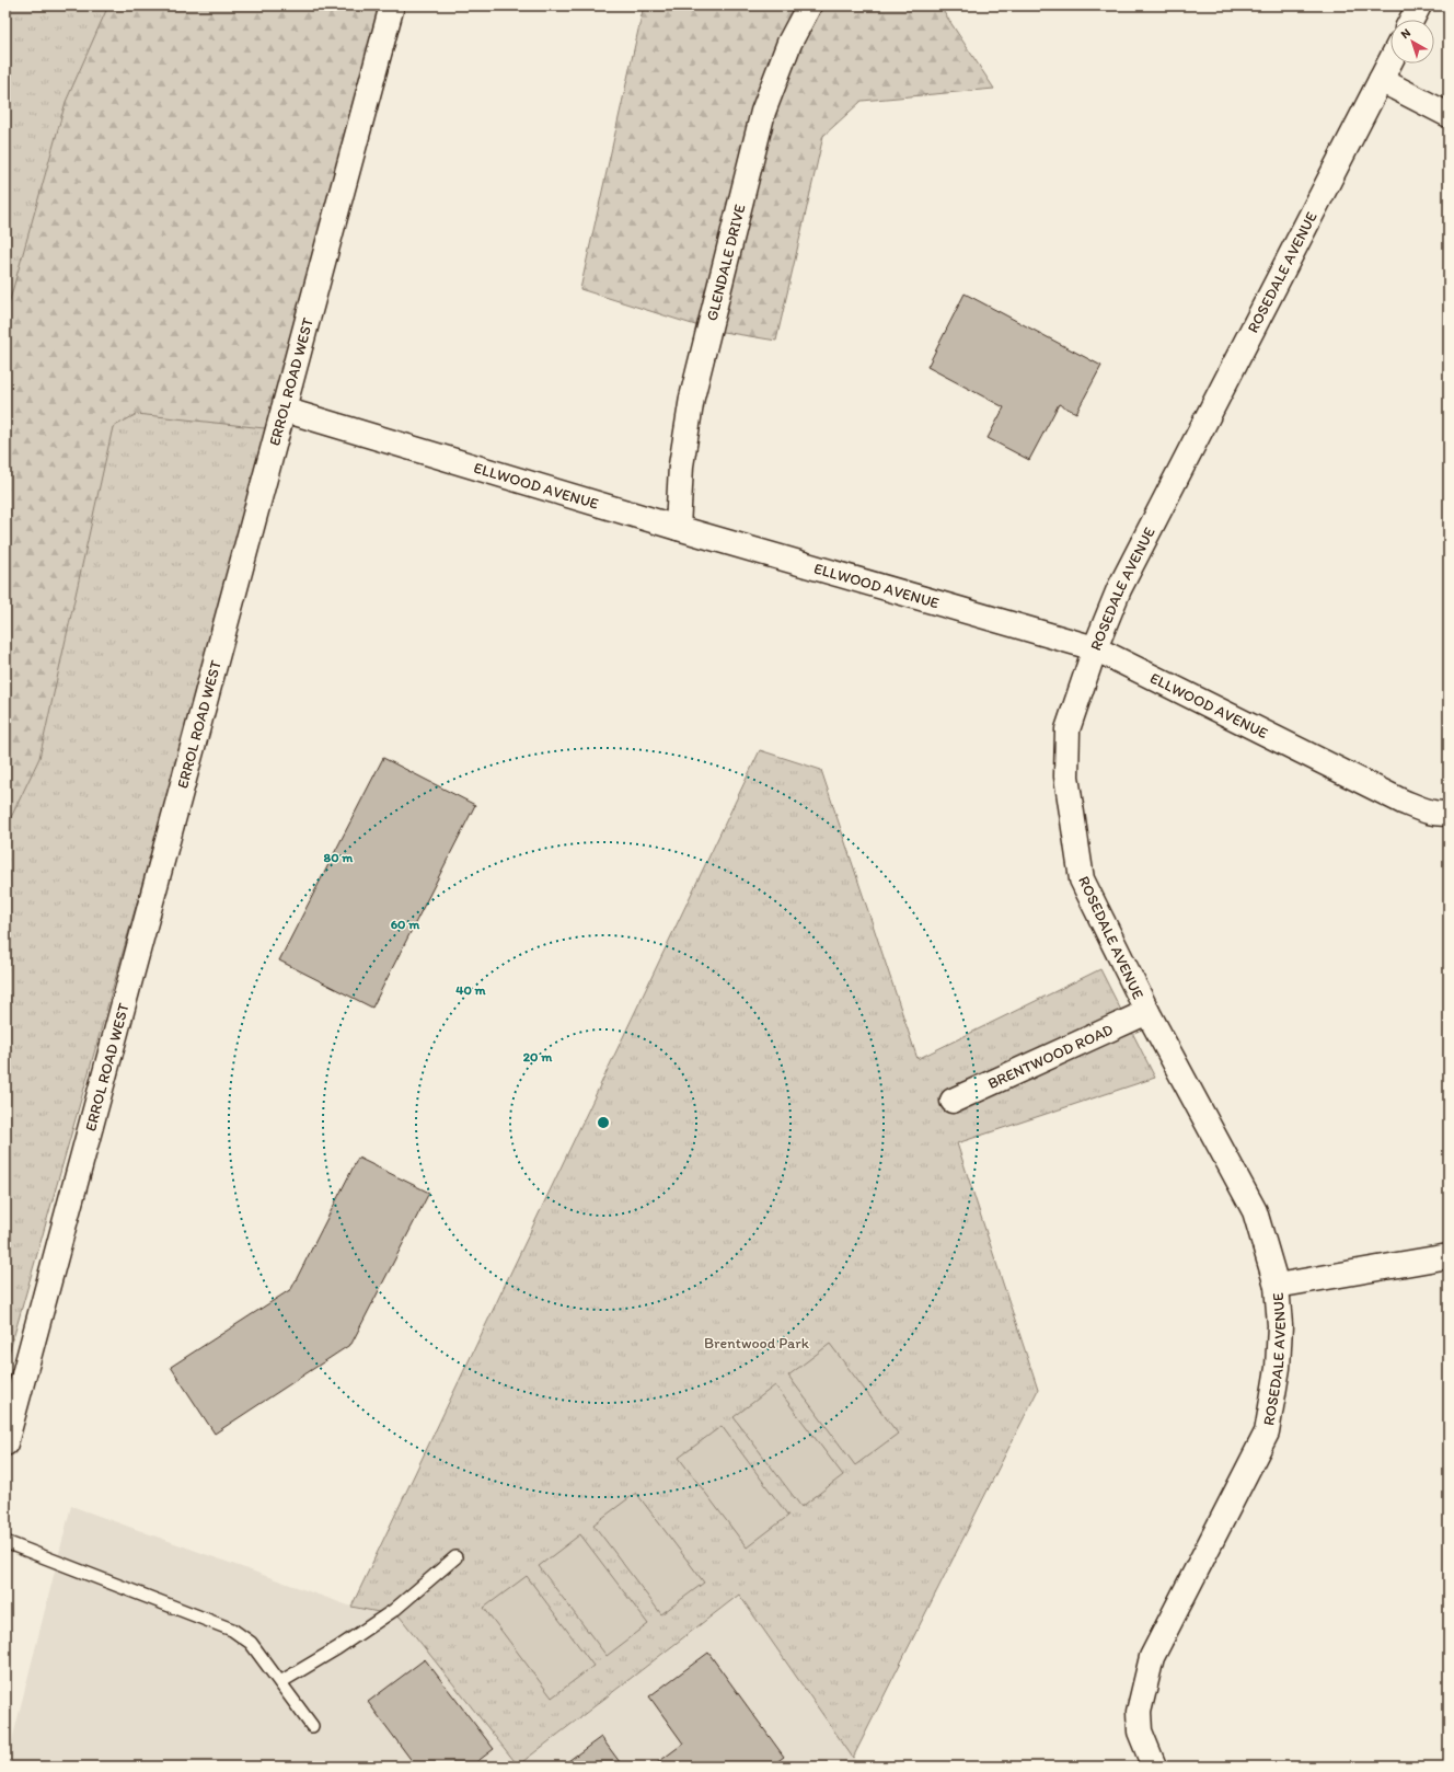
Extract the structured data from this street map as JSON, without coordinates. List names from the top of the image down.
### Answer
{
  "streets": {
    "street": [
      "GLENDALE DRIVE",
      "ROSEDALE AVENUE",
      "ERROL ROAD WEST",
      "ELLWOOD AVENUE",
      "BRENTWOOD ROAD"
    ]
  },
  "crossings": [
    ["GLENDALE DRIVE", "ELLWOOD AVENUE"],
    ["ROSEDALE AVENUE", "ELLWOOD AVENUE"],
    ["ROSEDALE AVENUE", "BRENTWOOD ROAD"],
    ["ERROL ROAD WEST", "ELLWOOD AVENUE"]
  ],
  "parks": ["Brentwood Park"],
  "north": "top left",
  "rings": [
    "80 m",
    "60 m",
    "40 m",
    "20 m"
  ]
}
